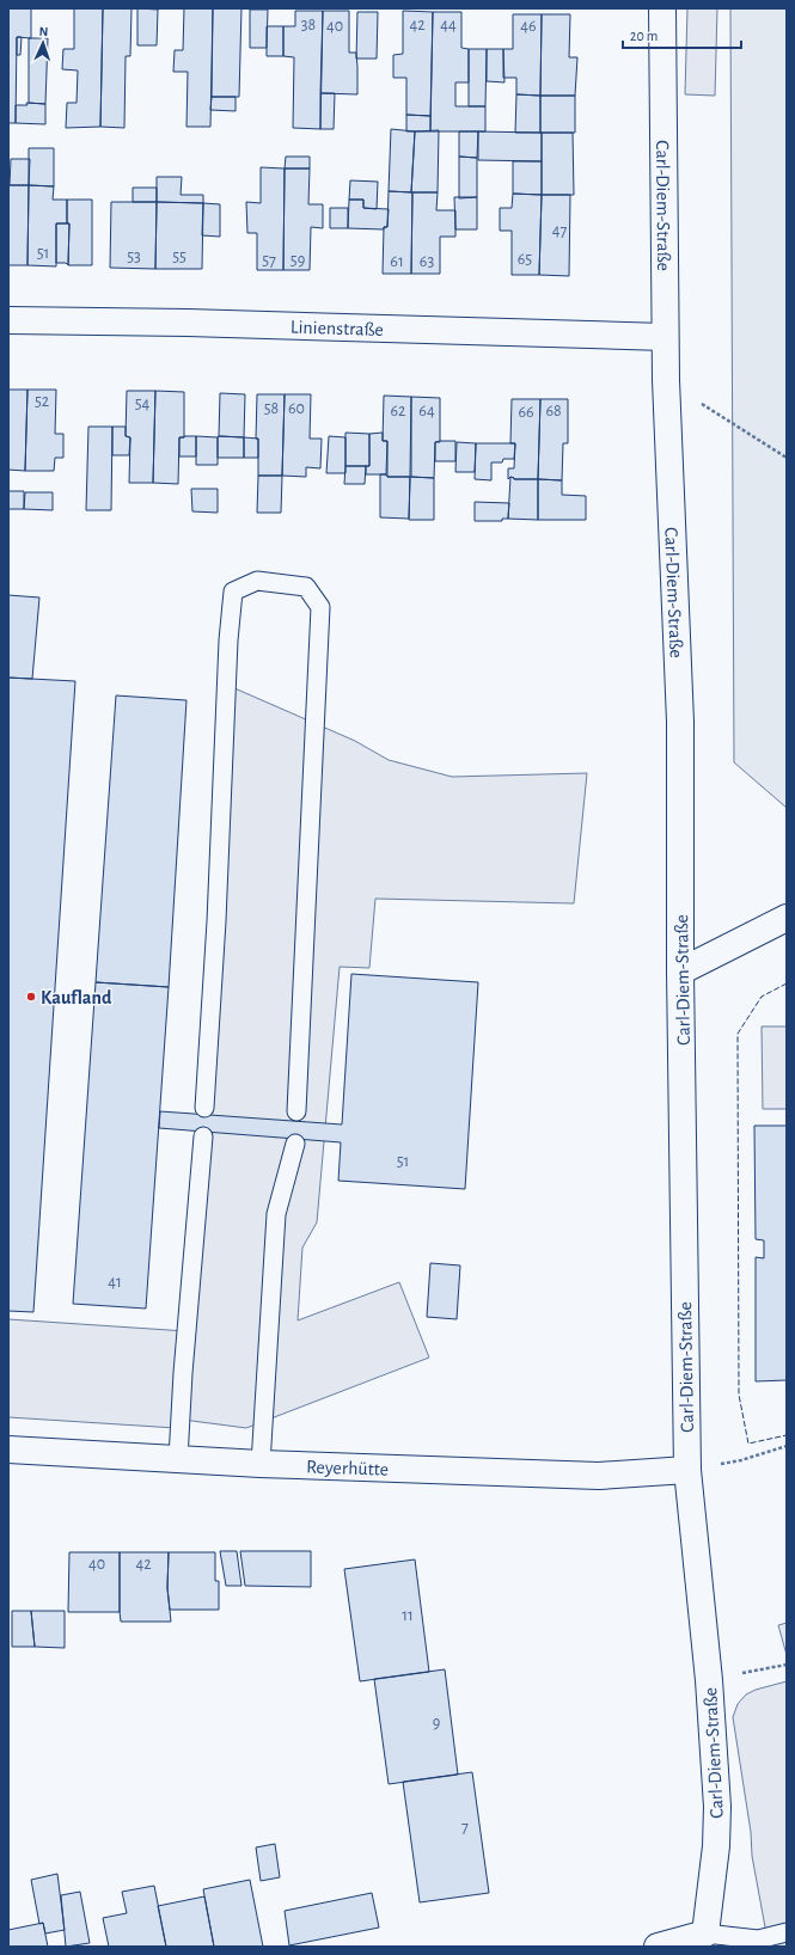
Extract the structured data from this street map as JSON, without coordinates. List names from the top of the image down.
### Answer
{
  "streets": {
    "street": ["Carl-Diem-Straße", "Linienstraße", "Reyerhütte"]
  },
  "crossings": [
    ["Carl-Diem-Straße", "Linienstraße"],
    ["Carl-Diem-Straße", "Reyerhütte"]
  ],
  "places": ["Kaufland"],
  "house_numbers": [
    "38",
    "42",
    "44",
    "40",
    "46",
    "47",
    "51",
    "53",
    "55",
    "65",
    "57",
    "59",
    "61",
    "63",
    "52",
    "54",
    "58",
    "60",
    "62",
    "64",
    "68",
    "66",
    "51",
    "41",
    "40",
    "42",
    "11",
    "9",
    "7"
  ],
  "scale_bar": "20 m",
  "north": "top"
}
